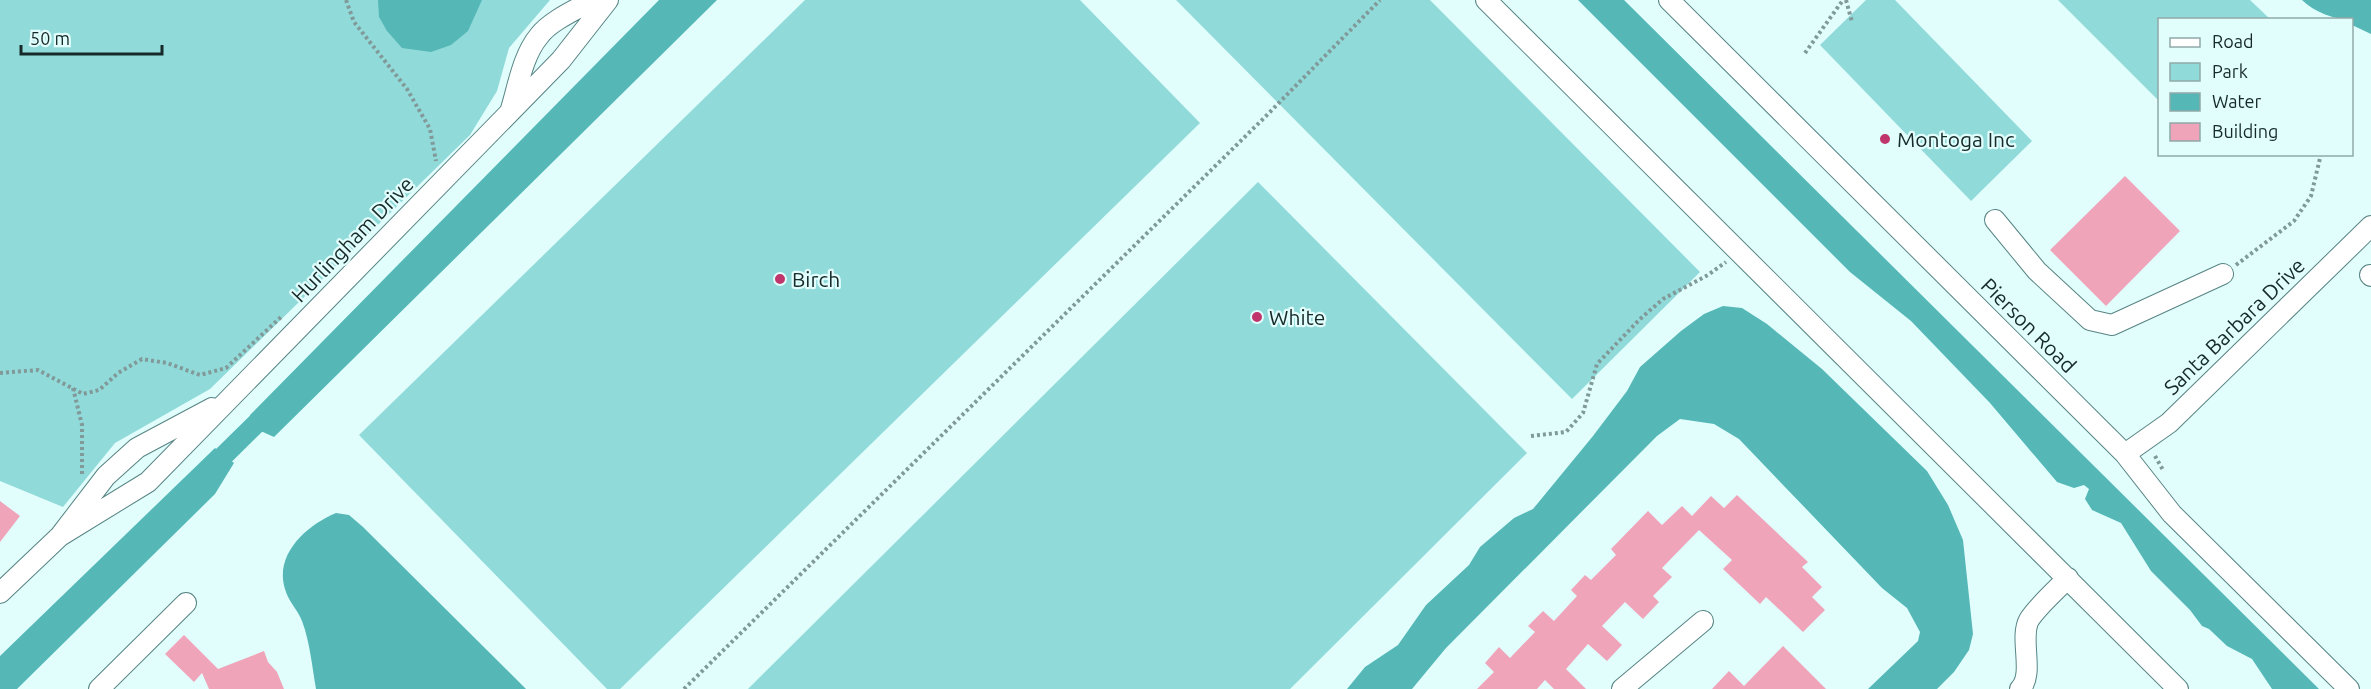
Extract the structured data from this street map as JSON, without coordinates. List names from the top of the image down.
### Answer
{
  "streets": {
    "street": ["Hurlingham Drive", "Pierson Road", "Santa Barbara Drive"]
  },
  "crossings": [
    ["Pierson Road", "Santa Barbara Drive"]
  ],
  "places": ["Montoga Inc", "Birch", "White"],
  "legend": [
    "Road",
    "Park",
    "Water",
    "Building"
  ],
  "scale_bar": "50 m"
}
